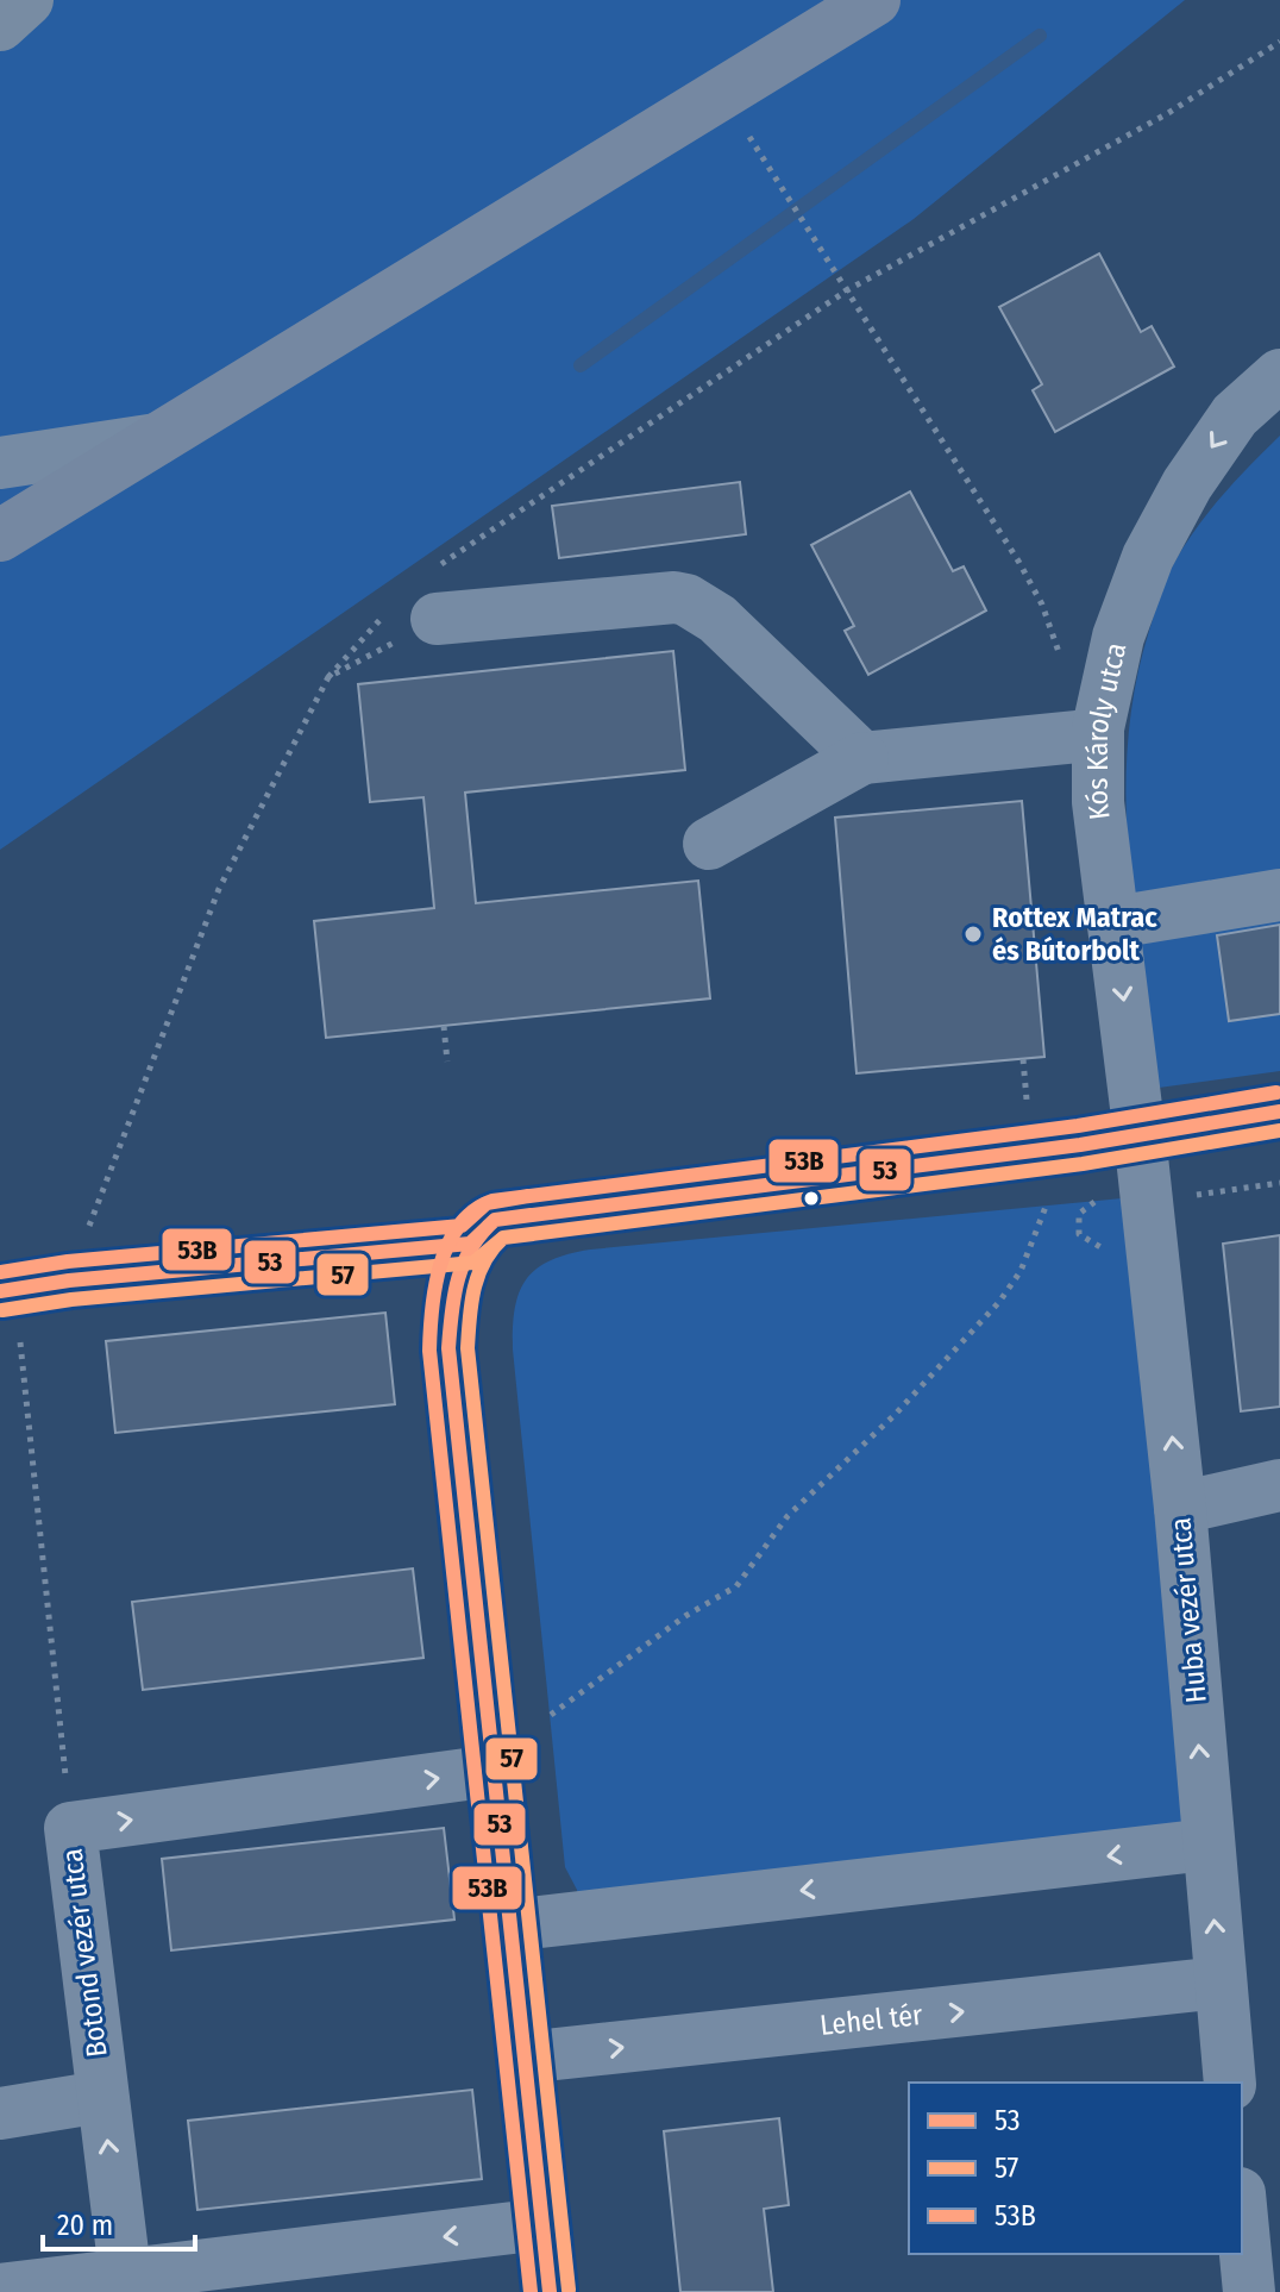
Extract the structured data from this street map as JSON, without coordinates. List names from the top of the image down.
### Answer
{
  "streets": {
    "street": [
      "Kós Károly utca",
      "Huba vezér utca",
      "Botond vezér utca",
      "Lehel tér"
    ]
  },
  "crossings": [
    ["Kós Károly utca", "Huba vezér utca"],
    ["Huba vezér utca", "Lehel tér"]
  ],
  "one_way": ["Kós Károly utca", "Huba vezér utca"],
  "places": ["Rottex Matrac és Bútorbolt"],
  "lines": ["transit line 53B", "transit line 53", "transit line 57"],
  "legend": ["53", "57", "53B"],
  "scale_bar": "20 m"
}
